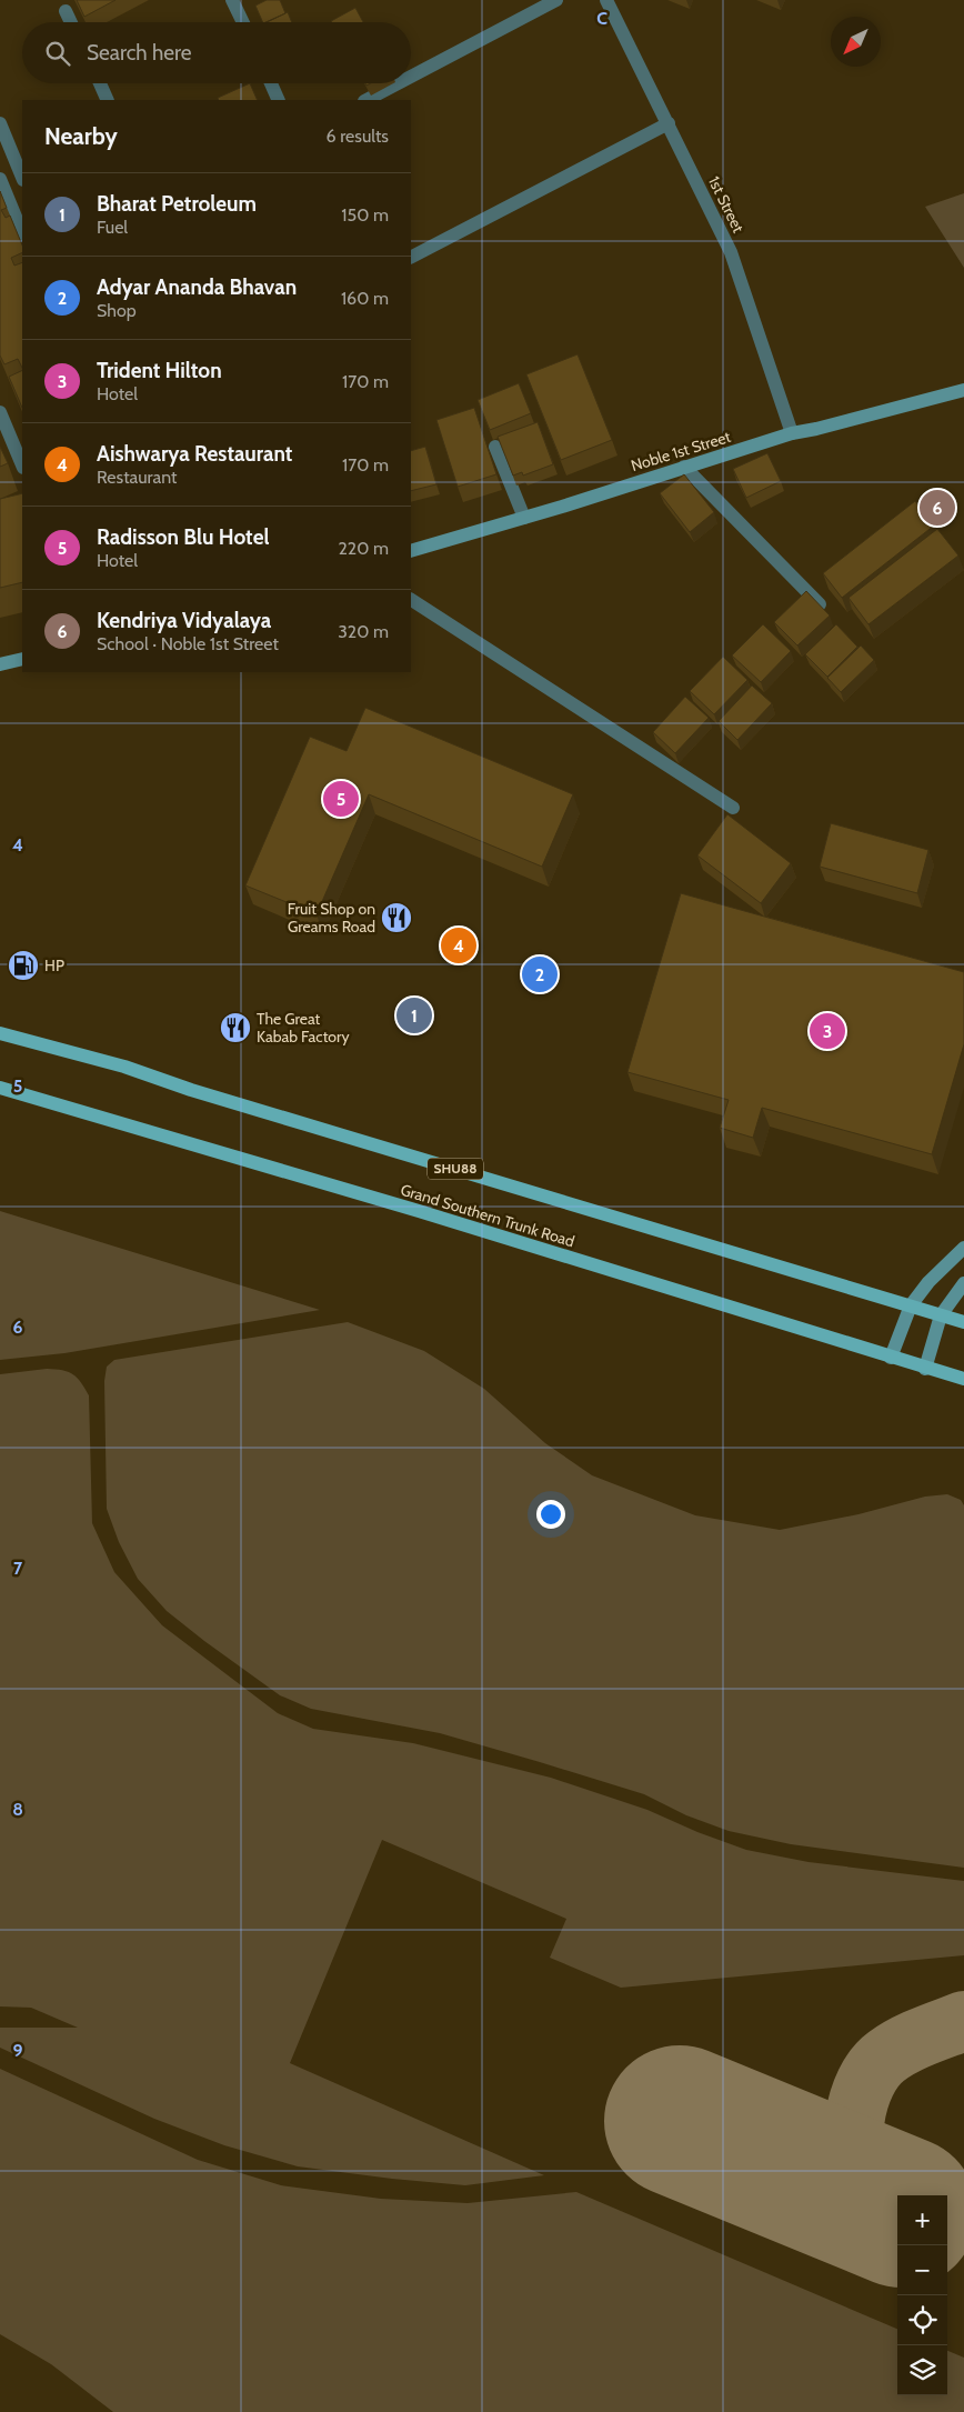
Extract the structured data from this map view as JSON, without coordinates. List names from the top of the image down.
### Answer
{
  "streets": {
    "main road": ["SHU88", "Grand Southern Trunk Road"],
    "street": ["1st Street", "Noble 1st Street"]
  },
  "crossings": [
    ["1st Street", "Noble 1st Street"]
  ],
  "places": {
    "restaurant": ["Fruit Shop on Greams Road", "The Great Kabab Factory"],
    "fuel station": ["HP"]
  },
  "north": "bottom left",
  "page": {
    "search": "Search here",
    "heading": ["Nearby", "6 results"],
    "list": [
      {
        "mark": "1",
        "name": "Bharat Petroleum",
        "note": "Fuel",
        "value": "150 m"
      },
      {
        "mark": "2",
        "name": "Adyar Ananda Bhavan",
        "note": "Shop",
        "value": "160 m"
      },
      {
        "mark": "3",
        "name": "Trident Hilton",
        "note": "Hotel",
        "value": "170 m"
      },
      {
        "mark": "4",
        "name": "Aishwarya Restaurant",
        "note": "Restaurant",
        "value": "170 m"
      },
      {
        "mark": "5",
        "name": "Radisson Blu Hotel",
        "note": "Hotel",
        "value": "220 m"
      },
      {
        "mark": "6",
        "name": "Kendriya Vidyalaya",
        "note": "School · Noble 1st Street",
        "value": "320 m"
      }
    ],
    "pins": [
      "6",
      "5",
      "4",
      "2",
      "1",
      "3"
    ],
    "map_buttons": ["+", "−"]
  },
  "grid": {
    "columns": ["C"],
    "rows": [
      "4",
      "5",
      "6",
      "7",
      "8",
      "9"
    ]
  }
}
